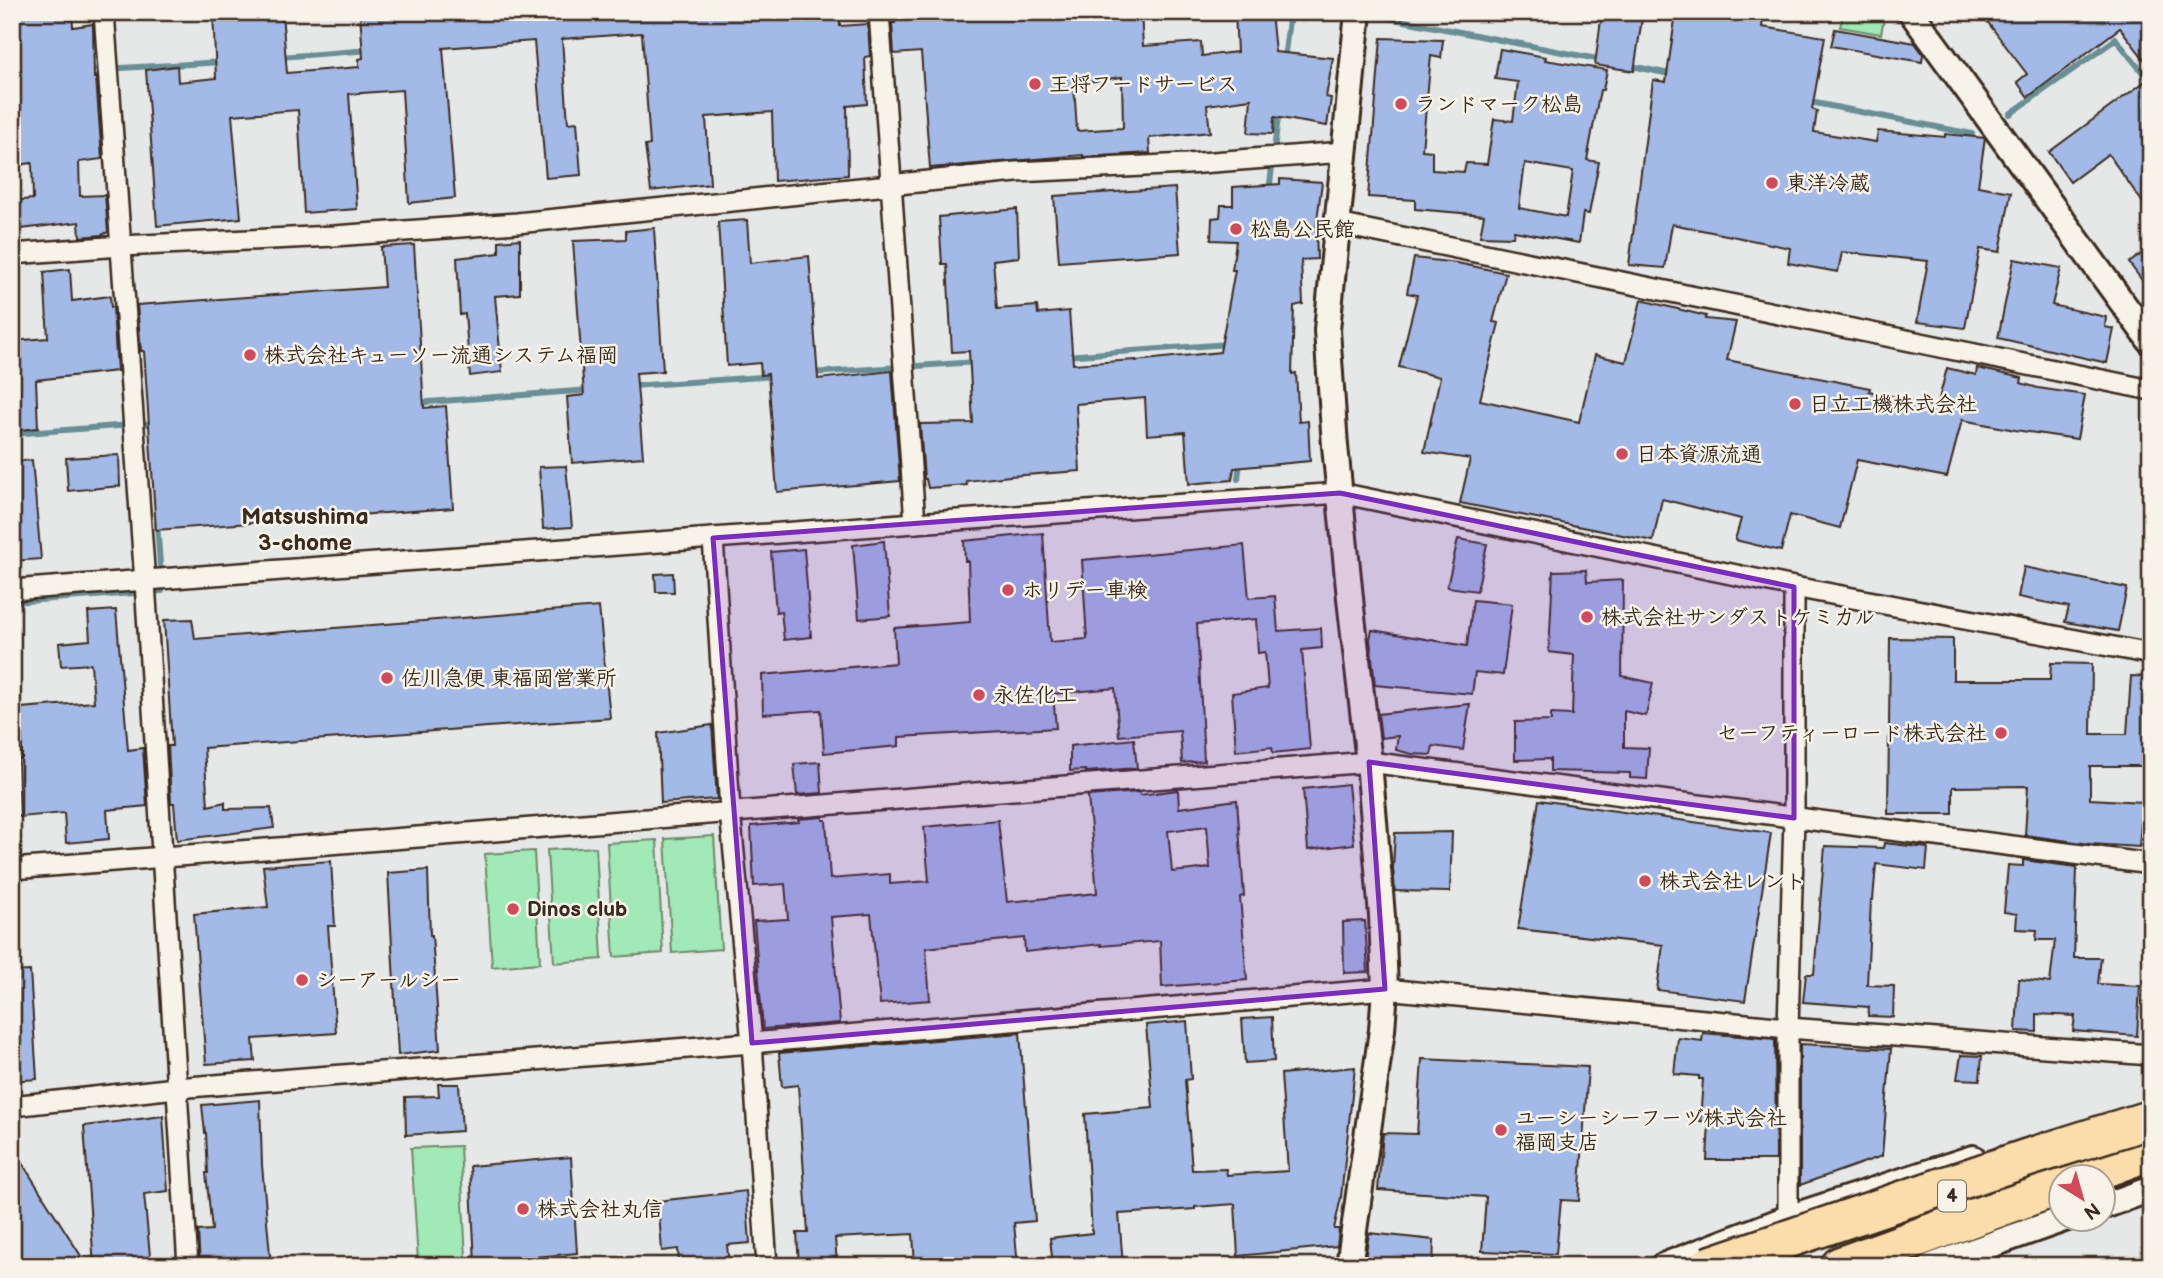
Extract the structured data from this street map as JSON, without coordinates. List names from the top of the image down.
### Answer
{
  "streets": {
    "highway": ["4"]
  },
  "districts": ["Matsushima 3-chome"],
  "places": [
    "王将フードサービス",
    "ランドマーク松島",
    "東洋冷蔵",
    "松島公民館",
    "株式会社キューソー流通システム福岡",
    "日立工機株式会社",
    "日本資源流通",
    "ホリデー車検",
    "株式会社サンダストケミカル",
    "佐川急便 東福岡営業所",
    "永佐化工",
    "セーフティーロード株式会社",
    "株式会社レント",
    "Dinos club",
    "シーアールシー",
    "ユーシーシーフーヅ株式会社 福岡支店",
    "株式会社丸信"
  ],
  "north": "bottom right"
}
